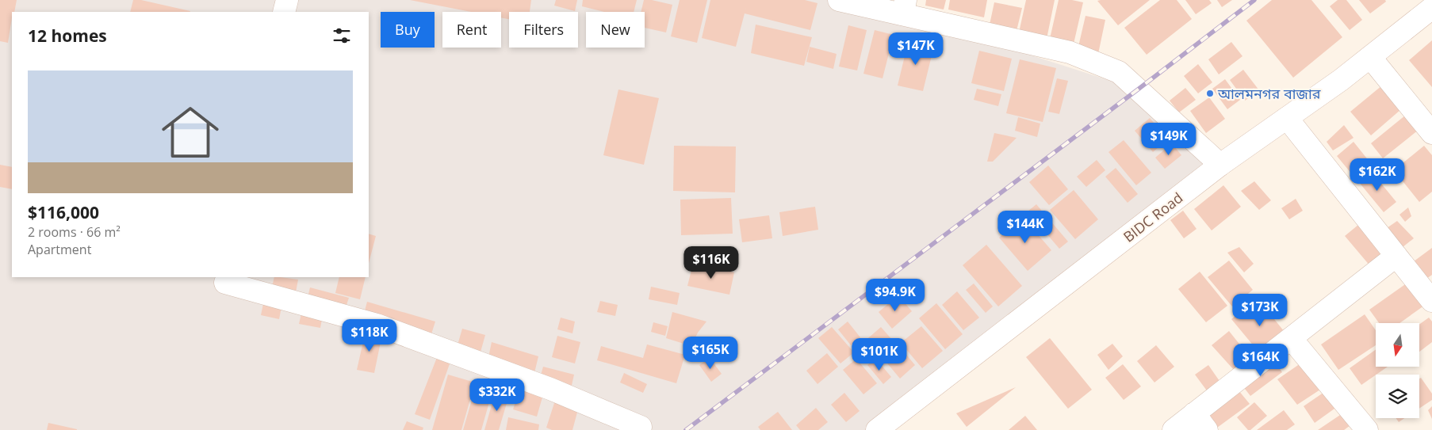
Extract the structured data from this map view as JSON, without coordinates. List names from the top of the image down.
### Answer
{
  "streets": {
    "street": ["BIDC Road"]
  },
  "places": ["আলমনগর বাজার"],
  "north": "bottom",
  "page": {
    "chip": [
      "Buy",
      "Rent",
      "Filters",
      "New"
    ],
    "heading": "12 homes",
    "price": [
      "$147K",
      "$149K",
      "$162K",
      "$144K",
      "$116K",
      "$94.9K",
      "$173K",
      "$118K",
      "$165K",
      "$101K",
      "$164K",
      "$332K"
    ],
    "list": [
      {
        "name": "$116,000",
        "note": "2 rooms · 66 m² · Apartment"
      }
    ]
  }
}
